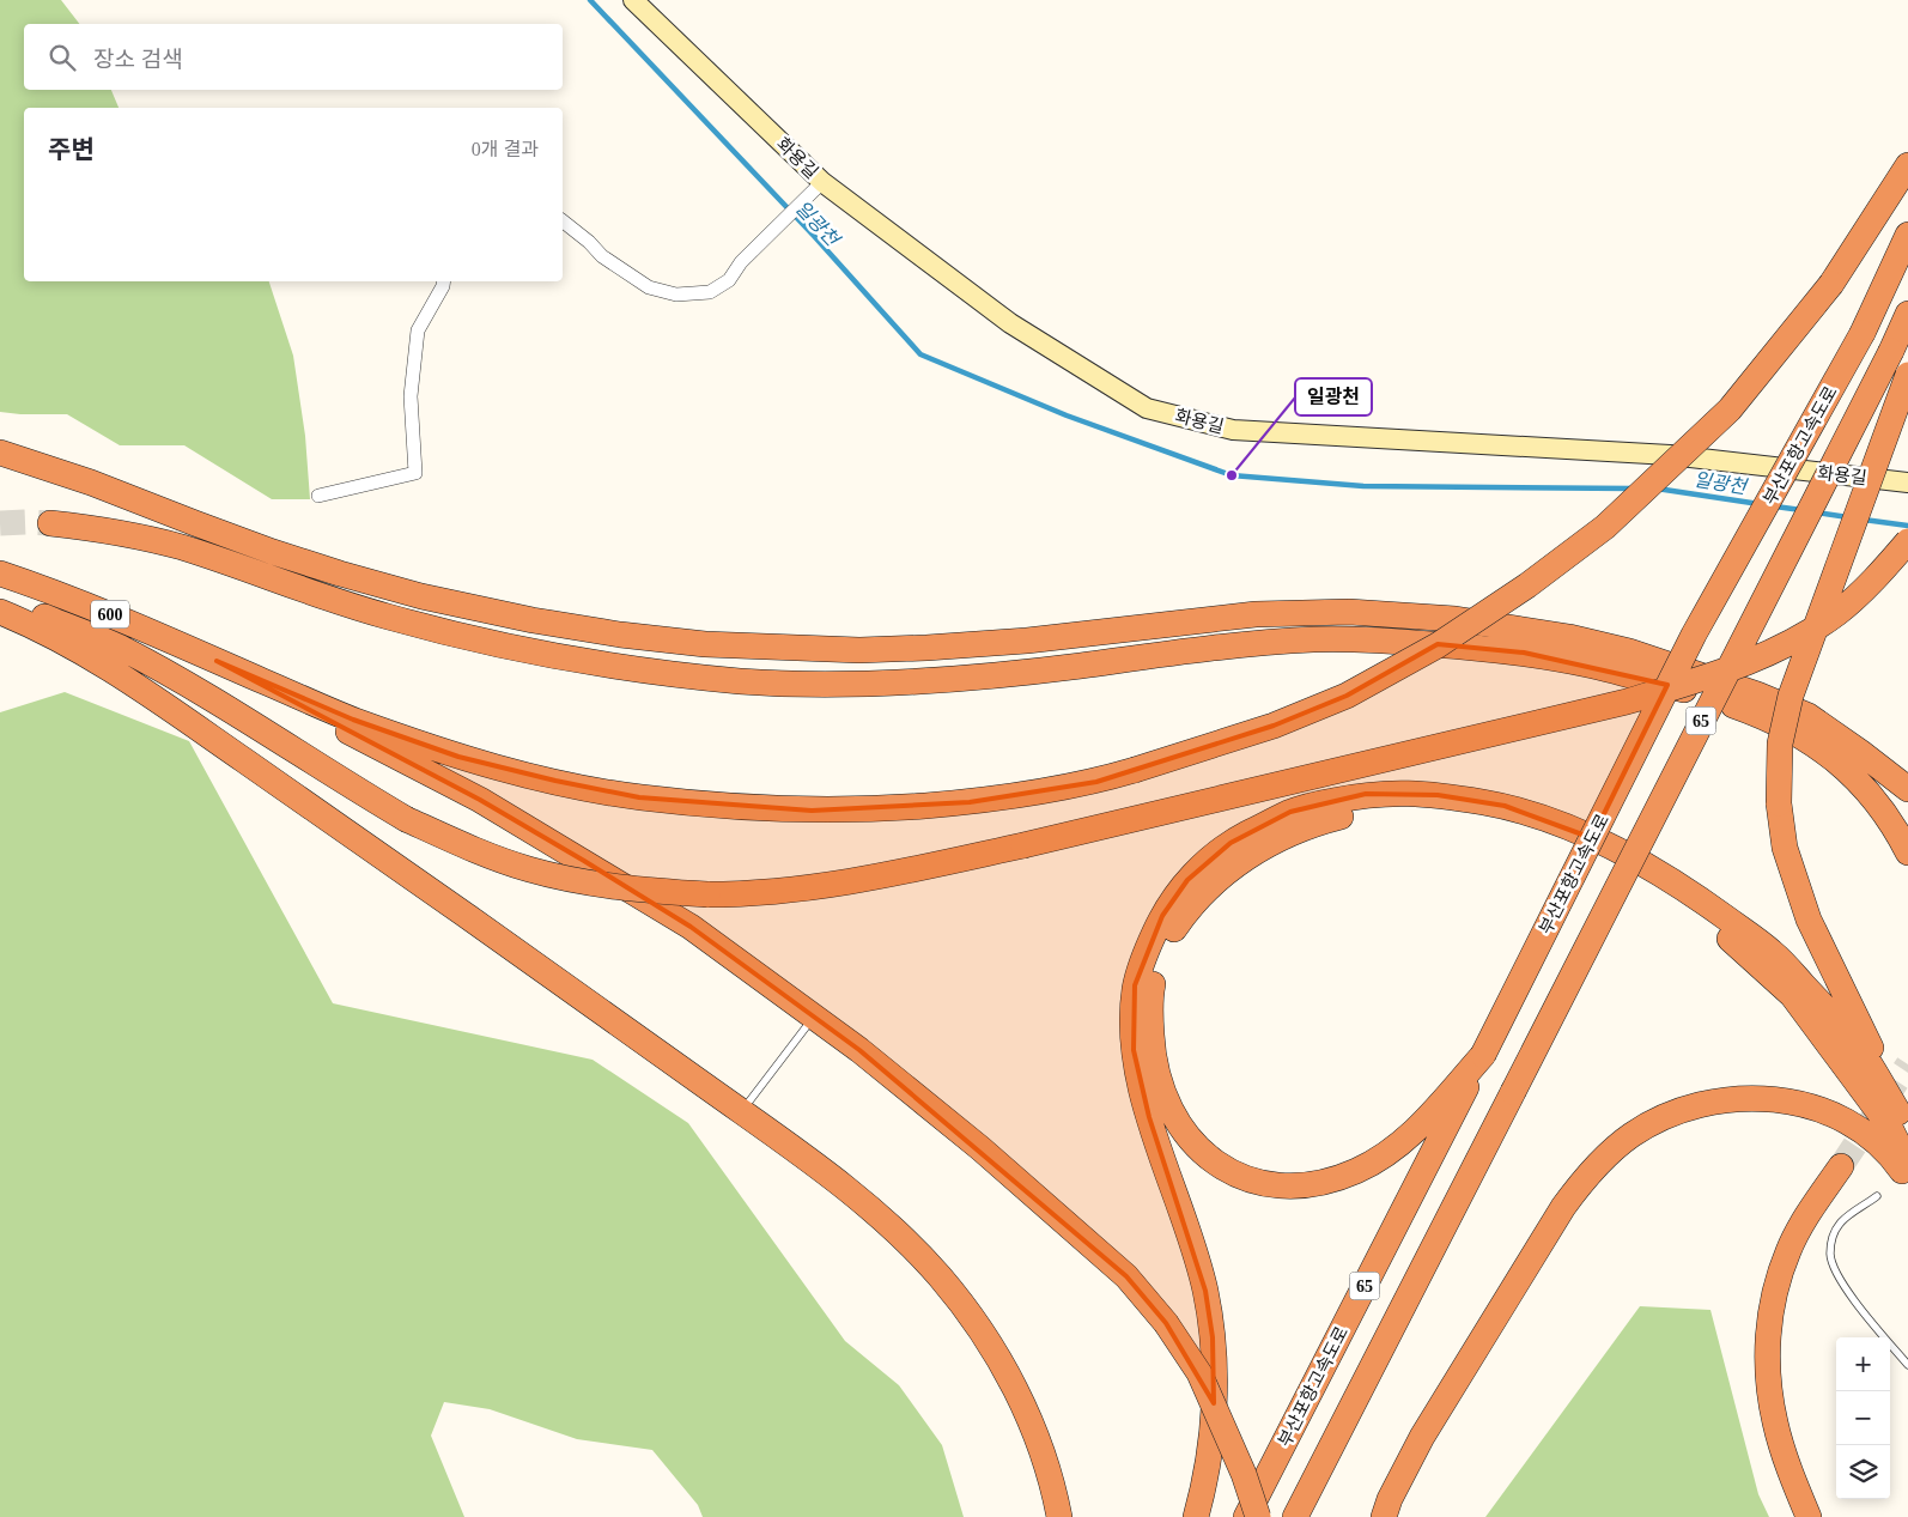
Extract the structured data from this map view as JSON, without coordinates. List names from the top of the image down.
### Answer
{
  "streets": {
    "highway": ["부산포항고속도로", "600", "65"],
    "main road": ["화용길"]
  },
  "water": ["일광천"],
  "places": ["일광천"],
  "page": {
    "search": "장소 검색",
    "heading": ["주변", "0개 결과"],
    "map_buttons": ["+", "−"]
  }
}
